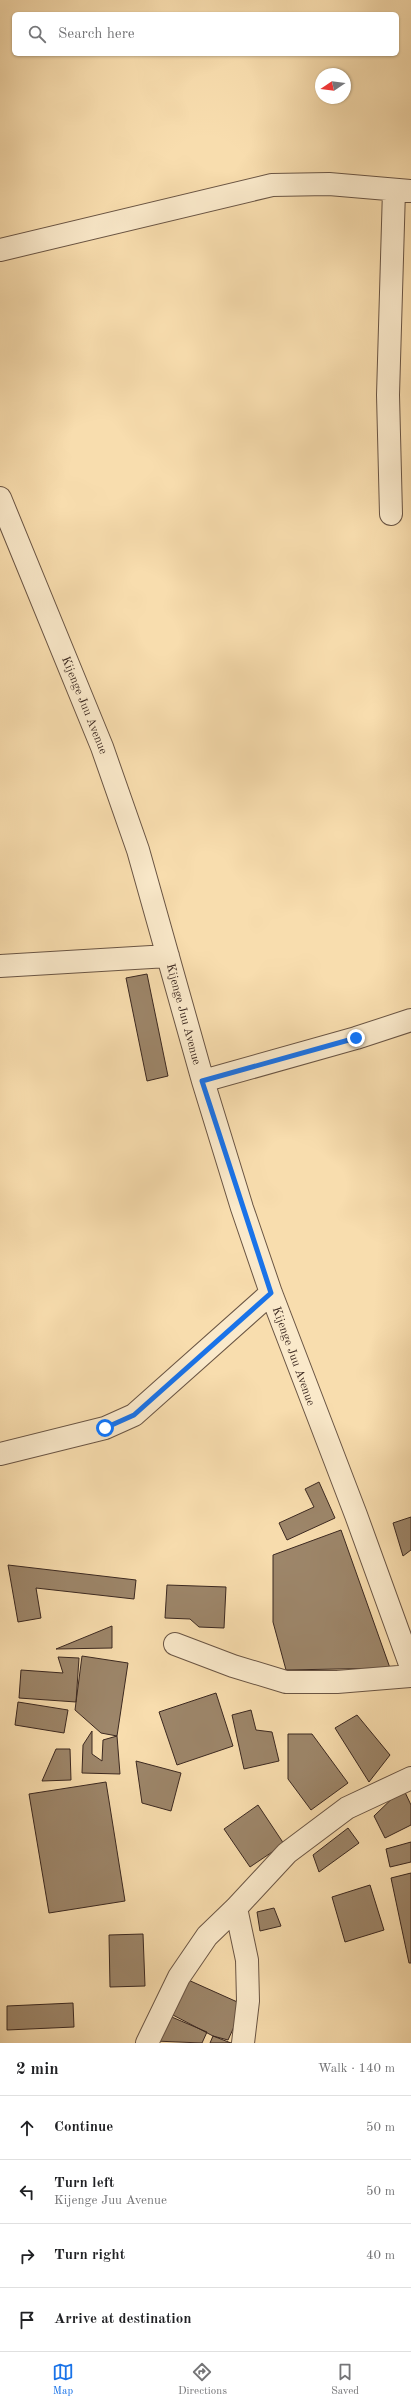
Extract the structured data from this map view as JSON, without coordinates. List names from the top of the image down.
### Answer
{
  "streets": {
    "street": ["Kijenge Juu Avenue"]
  },
  "north": "left",
  "page": {
    "search": "Search here",
    "heading": ["2 min", "Walk · 140 m"],
    "list": [
      ["Continue", "50 m"],
      ["Turn left", "Kijenge Juu Avenue", "50 m"],
      ["Turn right", "40 m"],
      "Arrive at destination"
    ],
    "nav": ["Map", "Directions", "Saved"]
  }
}
